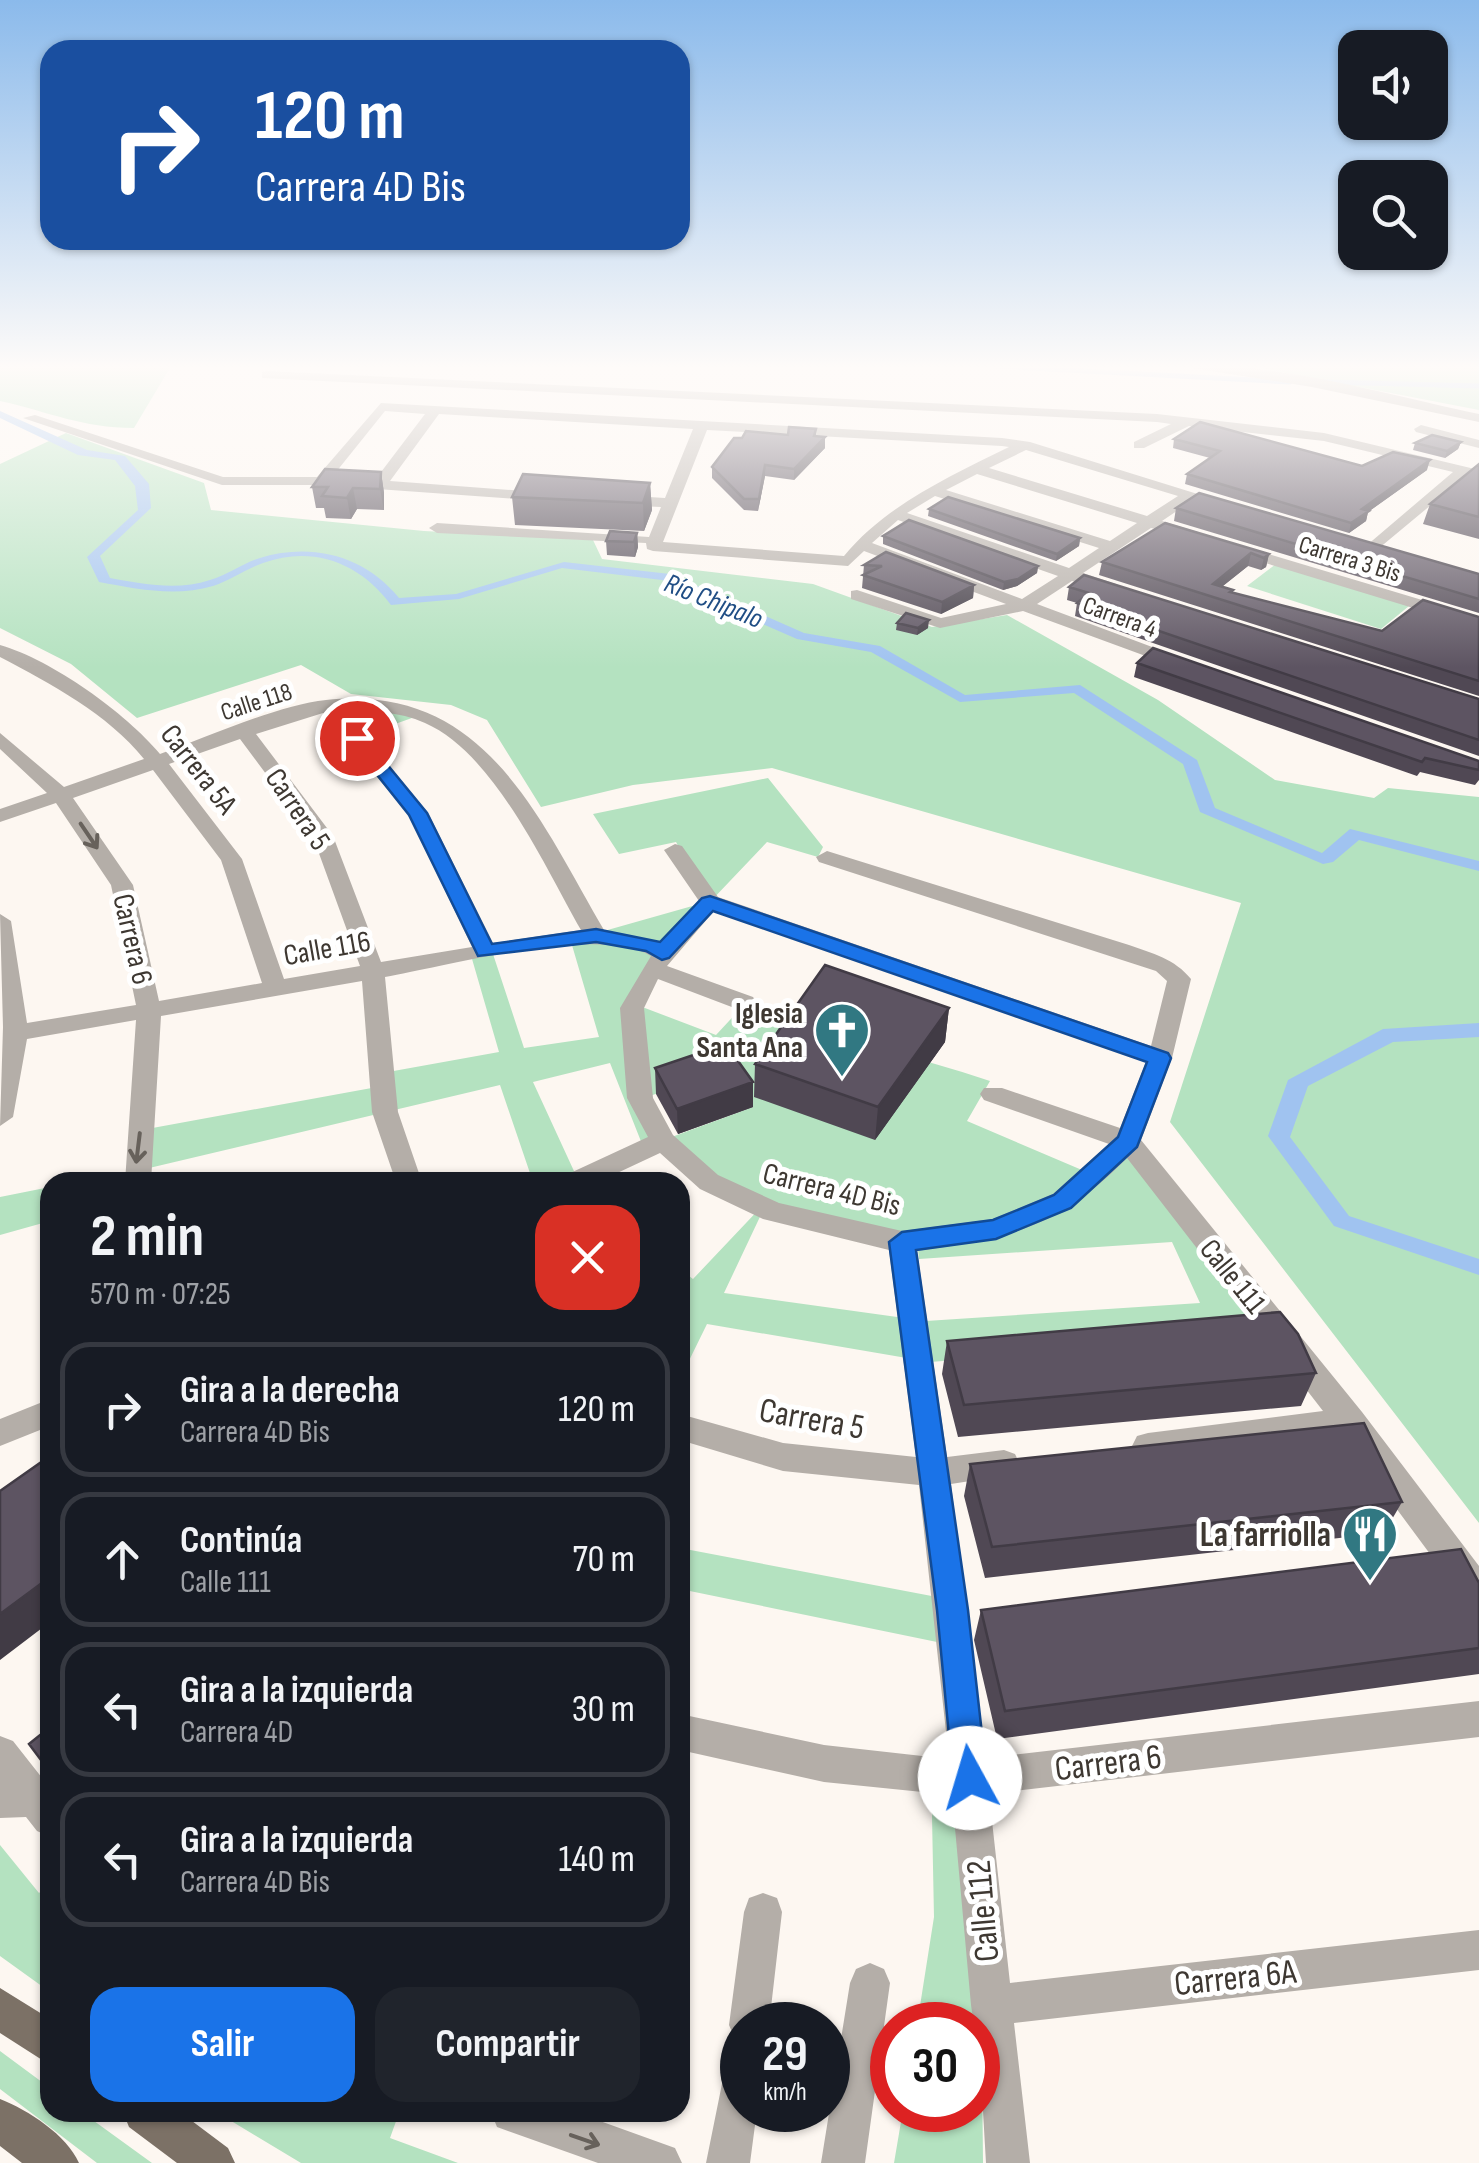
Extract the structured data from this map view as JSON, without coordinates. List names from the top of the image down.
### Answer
{
  "streets": {
    "street": [
      "Carrera 3 Bis",
      "Carrera 4",
      "Calle 118",
      "Carrera 5A",
      "Carrera 5",
      "Carrera 6",
      "Calle 116",
      "Carrera 4D Bis",
      "Calle 111",
      "Calle 112",
      "Carrera 6A"
    ]
  },
  "crossings": [
    ["Calle 118", "Carrera 5A"],
    ["Calle 118", "Carrera 5"],
    ["Calle 118", "Carrera 6"],
    ["Calle 118", "Calle 116"],
    ["Carrera 5A", "Calle 116"],
    ["Carrera 5", "Calle 116"],
    ["Carrera 5", "Calle 112"],
    ["Carrera 6", "Calle 116"],
    ["Carrera 6", "Calle 112"],
    ["Calle 116", "Carrera 4D Bis"],
    ["Carrera 4D Bis", "Calle 111"],
    ["Carrera 4D Bis", "Calle 112"]
  ],
  "water": ["Río Chipalo"],
  "places": {
    "church": ["Iglesia Santa Ana"],
    "restaurant": ["La farriolla"]
  },
  "page": {
    "turn": ["120 m", "Carrera 4D Bis"],
    "heading": ["2 min", "570 m · 07:25"],
    "list": [
      {
        "name": "Gira a la derecha",
        "note": "Carrera 4D Bis",
        "value": "120 m"
      },
      {
        "name": "Continúa",
        "note": "Calle 111",
        "value": "70 m"
      },
      {
        "name": "Gira a la izquierda",
        "note": "Carrera 4D",
        "value": "30 m"
      },
      {
        "name": "Gira a la izquierda",
        "note": "Carrera 4D Bis",
        "value": "140 m"
      }
    ],
    "buttons": ["Salir", "Compartir"],
    "speed": "29 km/h",
    "limit": "30"
  }
}
